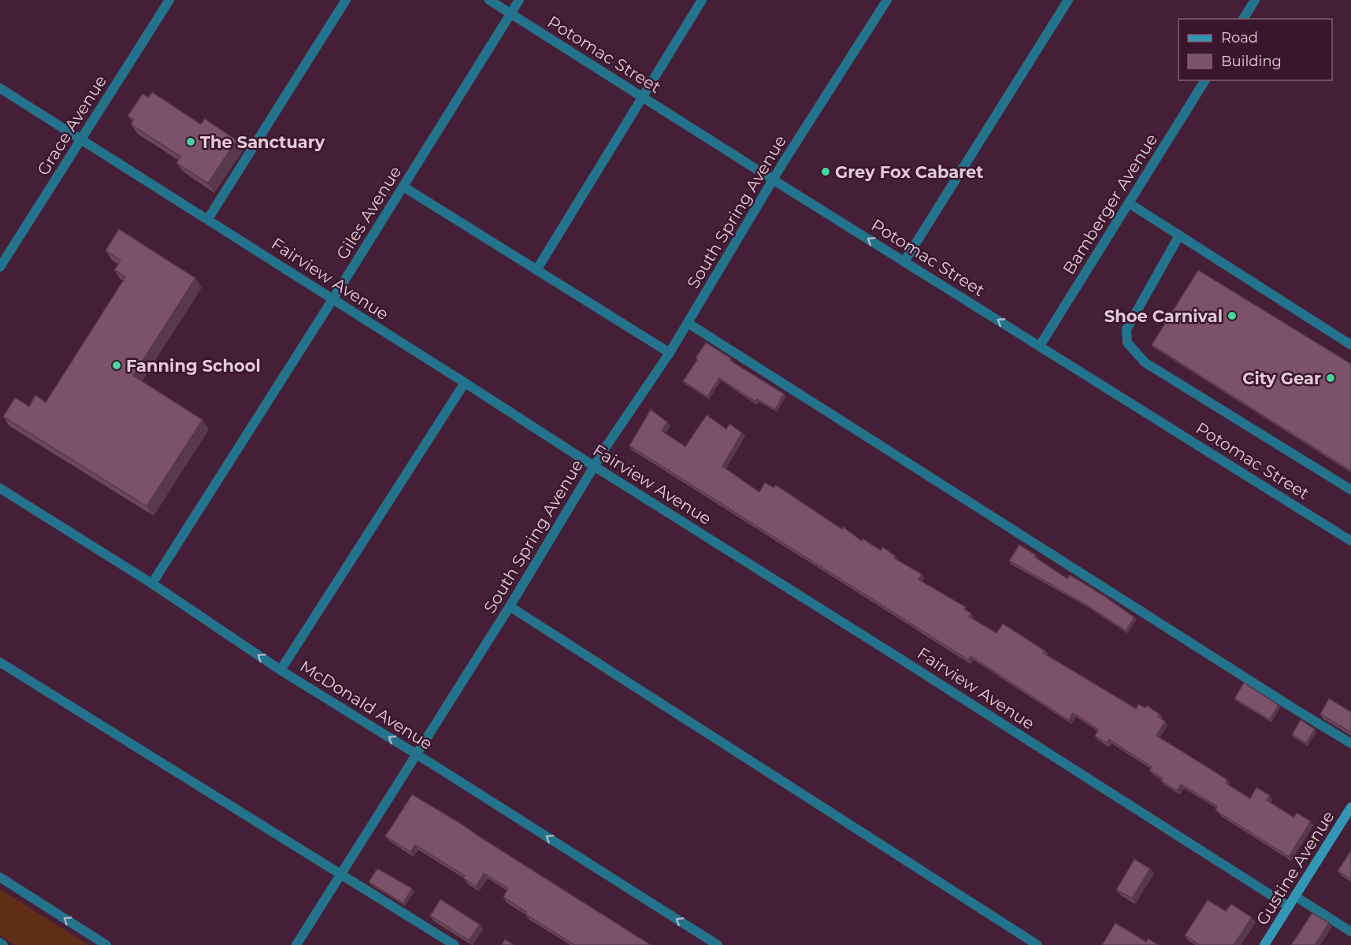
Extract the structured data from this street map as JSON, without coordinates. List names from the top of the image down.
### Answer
{
  "streets": {
    "street": [
      "Potomac Street",
      "Grace Avenue",
      "Bamberger Avenue",
      "South Spring Avenue",
      "Giles Avenue",
      "Fairview Avenue",
      "McDonald Avenue",
      "Gustine Avenue"
    ]
  },
  "crossings": [
    ["Potomac Street", "Bamberger Avenue"],
    ["Potomac Street", "South Spring Avenue"],
    ["Potomac Street", "Giles Avenue"],
    ["Grace Avenue", "Fairview Avenue"],
    ["South Spring Avenue", "Fairview Avenue"],
    ["South Spring Avenue", "McDonald Avenue"],
    ["Giles Avenue", "Fairview Avenue"],
    ["Giles Avenue", "McDonald Avenue"],
    ["Fairview Avenue", "Gustine Avenue"]
  ],
  "one_way": ["McDonald Avenue"],
  "places": [
    "The Sanctuary",
    "Grey Fox Cabaret",
    "Shoe Carnival",
    "Fanning School",
    "City Gear"
  ],
  "legend": ["Road", "Building"]
}
